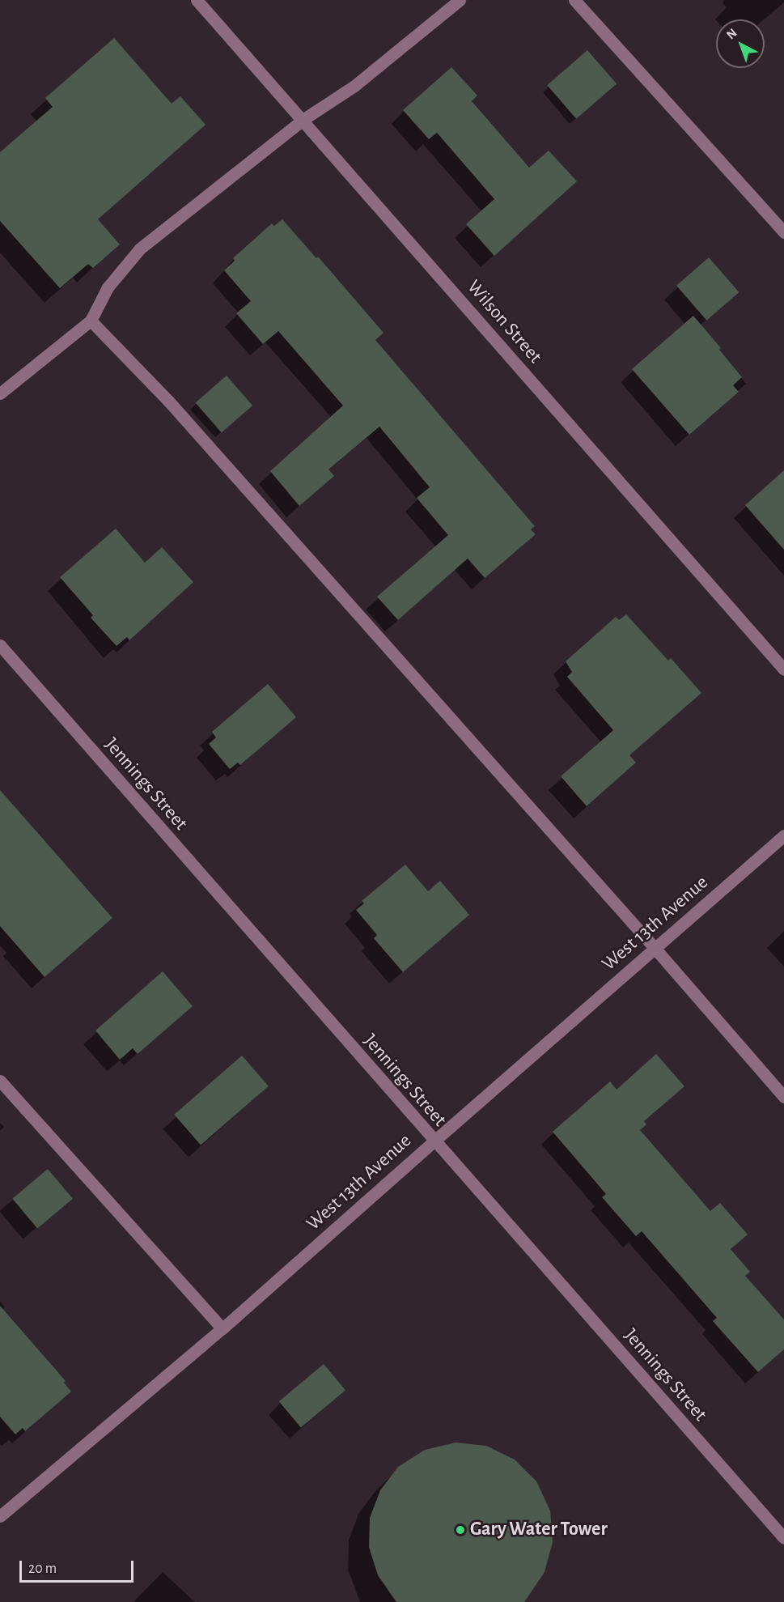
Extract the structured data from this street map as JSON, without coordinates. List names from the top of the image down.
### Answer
{
  "streets": {
    "street": ["Wilson Street", "Jennings Street", "West 13th Avenue"]
  },
  "crossings": [
    ["Jennings Street", "West 13th Avenue"]
  ],
  "places": ["Gary Water Tower"],
  "scale_bar": "20 m",
  "north": "top left"
}
